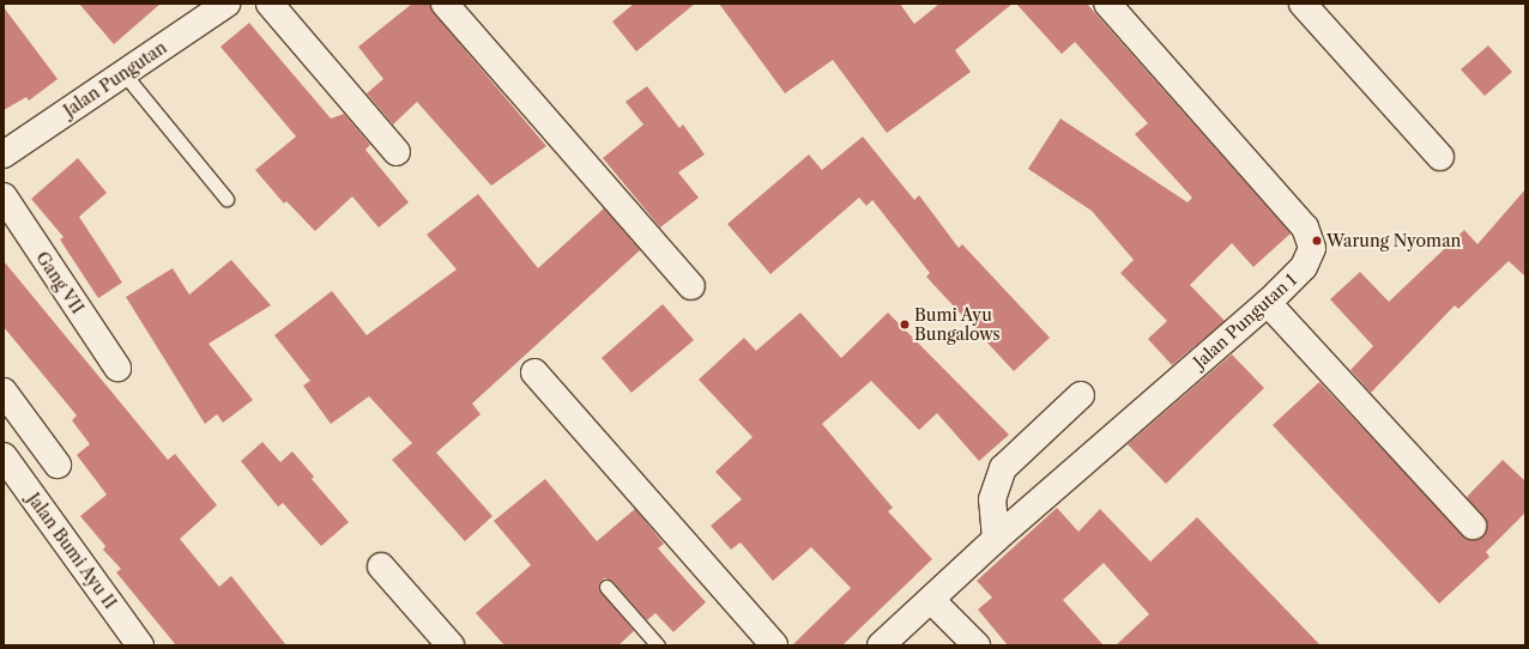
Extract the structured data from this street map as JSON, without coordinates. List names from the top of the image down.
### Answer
{
  "streets": {
    "street": [
      "Jalan Pungutan",
      "Gang VII",
      "Jalan Pungutan 1",
      "Jalan Bumi Ayu II"
    ]
  },
  "places": ["Warung Nyoman", "Bumi Ayu Bungalows"]
}
